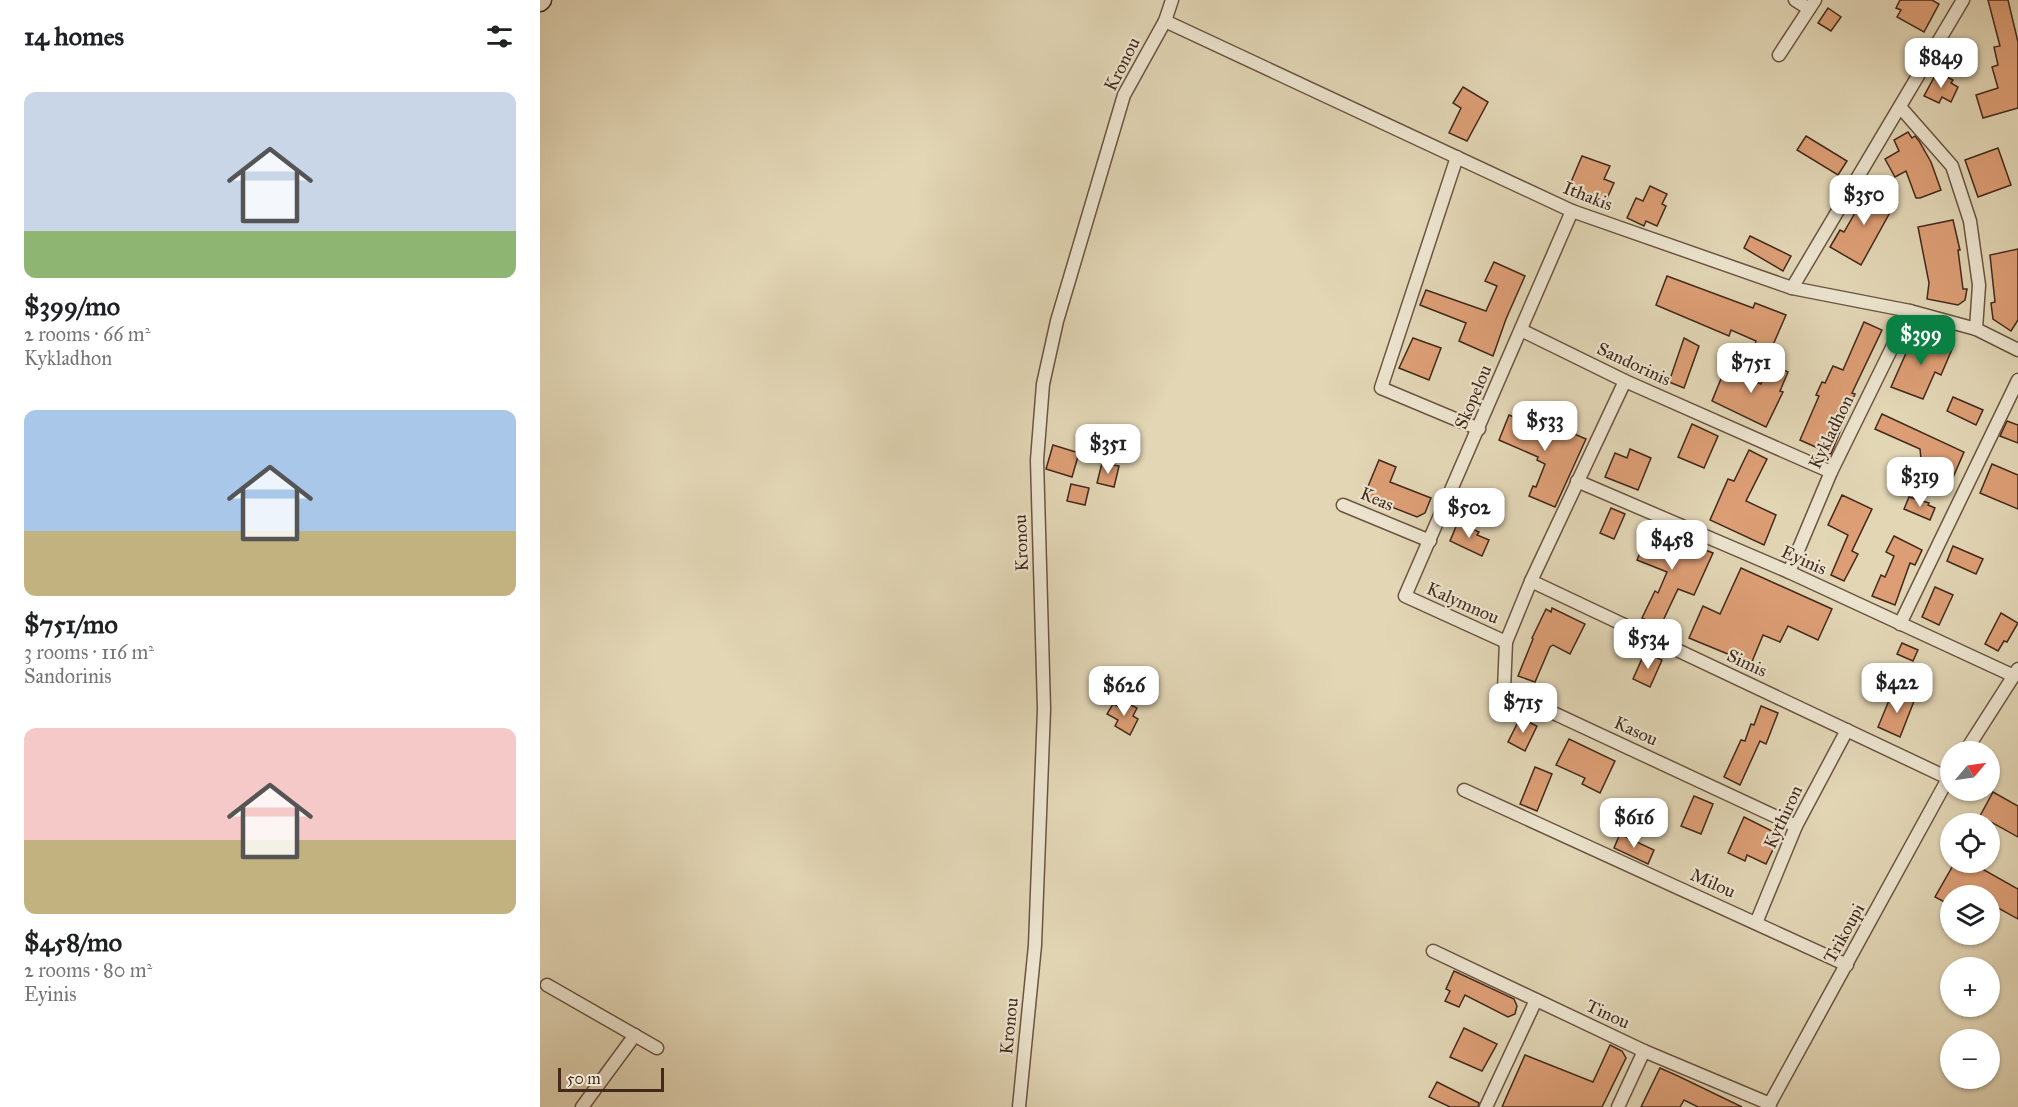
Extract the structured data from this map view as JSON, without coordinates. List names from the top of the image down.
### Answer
{
  "streets": {
    "street": [
      "Kronou",
      "Ithakis",
      "Sandorinis",
      "Skopelou",
      "Kykladhon",
      "Keas",
      "Eyinis",
      "Kalymnou",
      "Simis",
      "Kasou",
      "Kythiron",
      "Milou",
      "Trikoupi",
      "Tinou"
    ]
  },
  "crossings": [
    ["Kronou", "Ithakis"],
    ["Ithakis", "Skopelou"],
    ["Ithakis", "Kykladhon"],
    ["Sandorinis", "Skopelou"],
    ["Sandorinis", "Kykladhon"],
    ["Sandorinis", "Kalymnou"],
    ["Skopelou", "Keas"],
    ["Skopelou", "Kalymnou"],
    ["Kykladhon", "Eyinis"],
    ["Eyinis", "Kalymnou"],
    ["Kalymnou", "Simis"],
    ["Kalymnou", "Kasou"],
    ["Simis", "Kythiron"],
    ["Kasou", "Kythiron"],
    ["Kythiron", "Milou"],
    ["Milou", "Trikoupi"],
    ["Trikoupi", "Tinou"]
  ],
  "scale_bar": "50 m",
  "north": "top right",
  "page": {
    "heading": "14 homes",
    "price": [
      "$849",
      "$350",
      "$399",
      "$751",
      "$533",
      "$351",
      "$319",
      "$502",
      "$458",
      "$534",
      "$422",
      "$626",
      "$715",
      "$616"
    ],
    "list": [
      {
        "name": "$399/mo",
        "note": "2 rooms · 66 m² · Kykladhon"
      },
      {
        "name": "$751/mo",
        "note": "3 rooms · 116 m² · Sandorinis"
      },
      {
        "name": "$458/mo",
        "note": "2 rooms · 80 m² · Eyinis"
      }
    ],
    "map_buttons": ["+", "−"],
    "scale": "50 m"
  }
}
